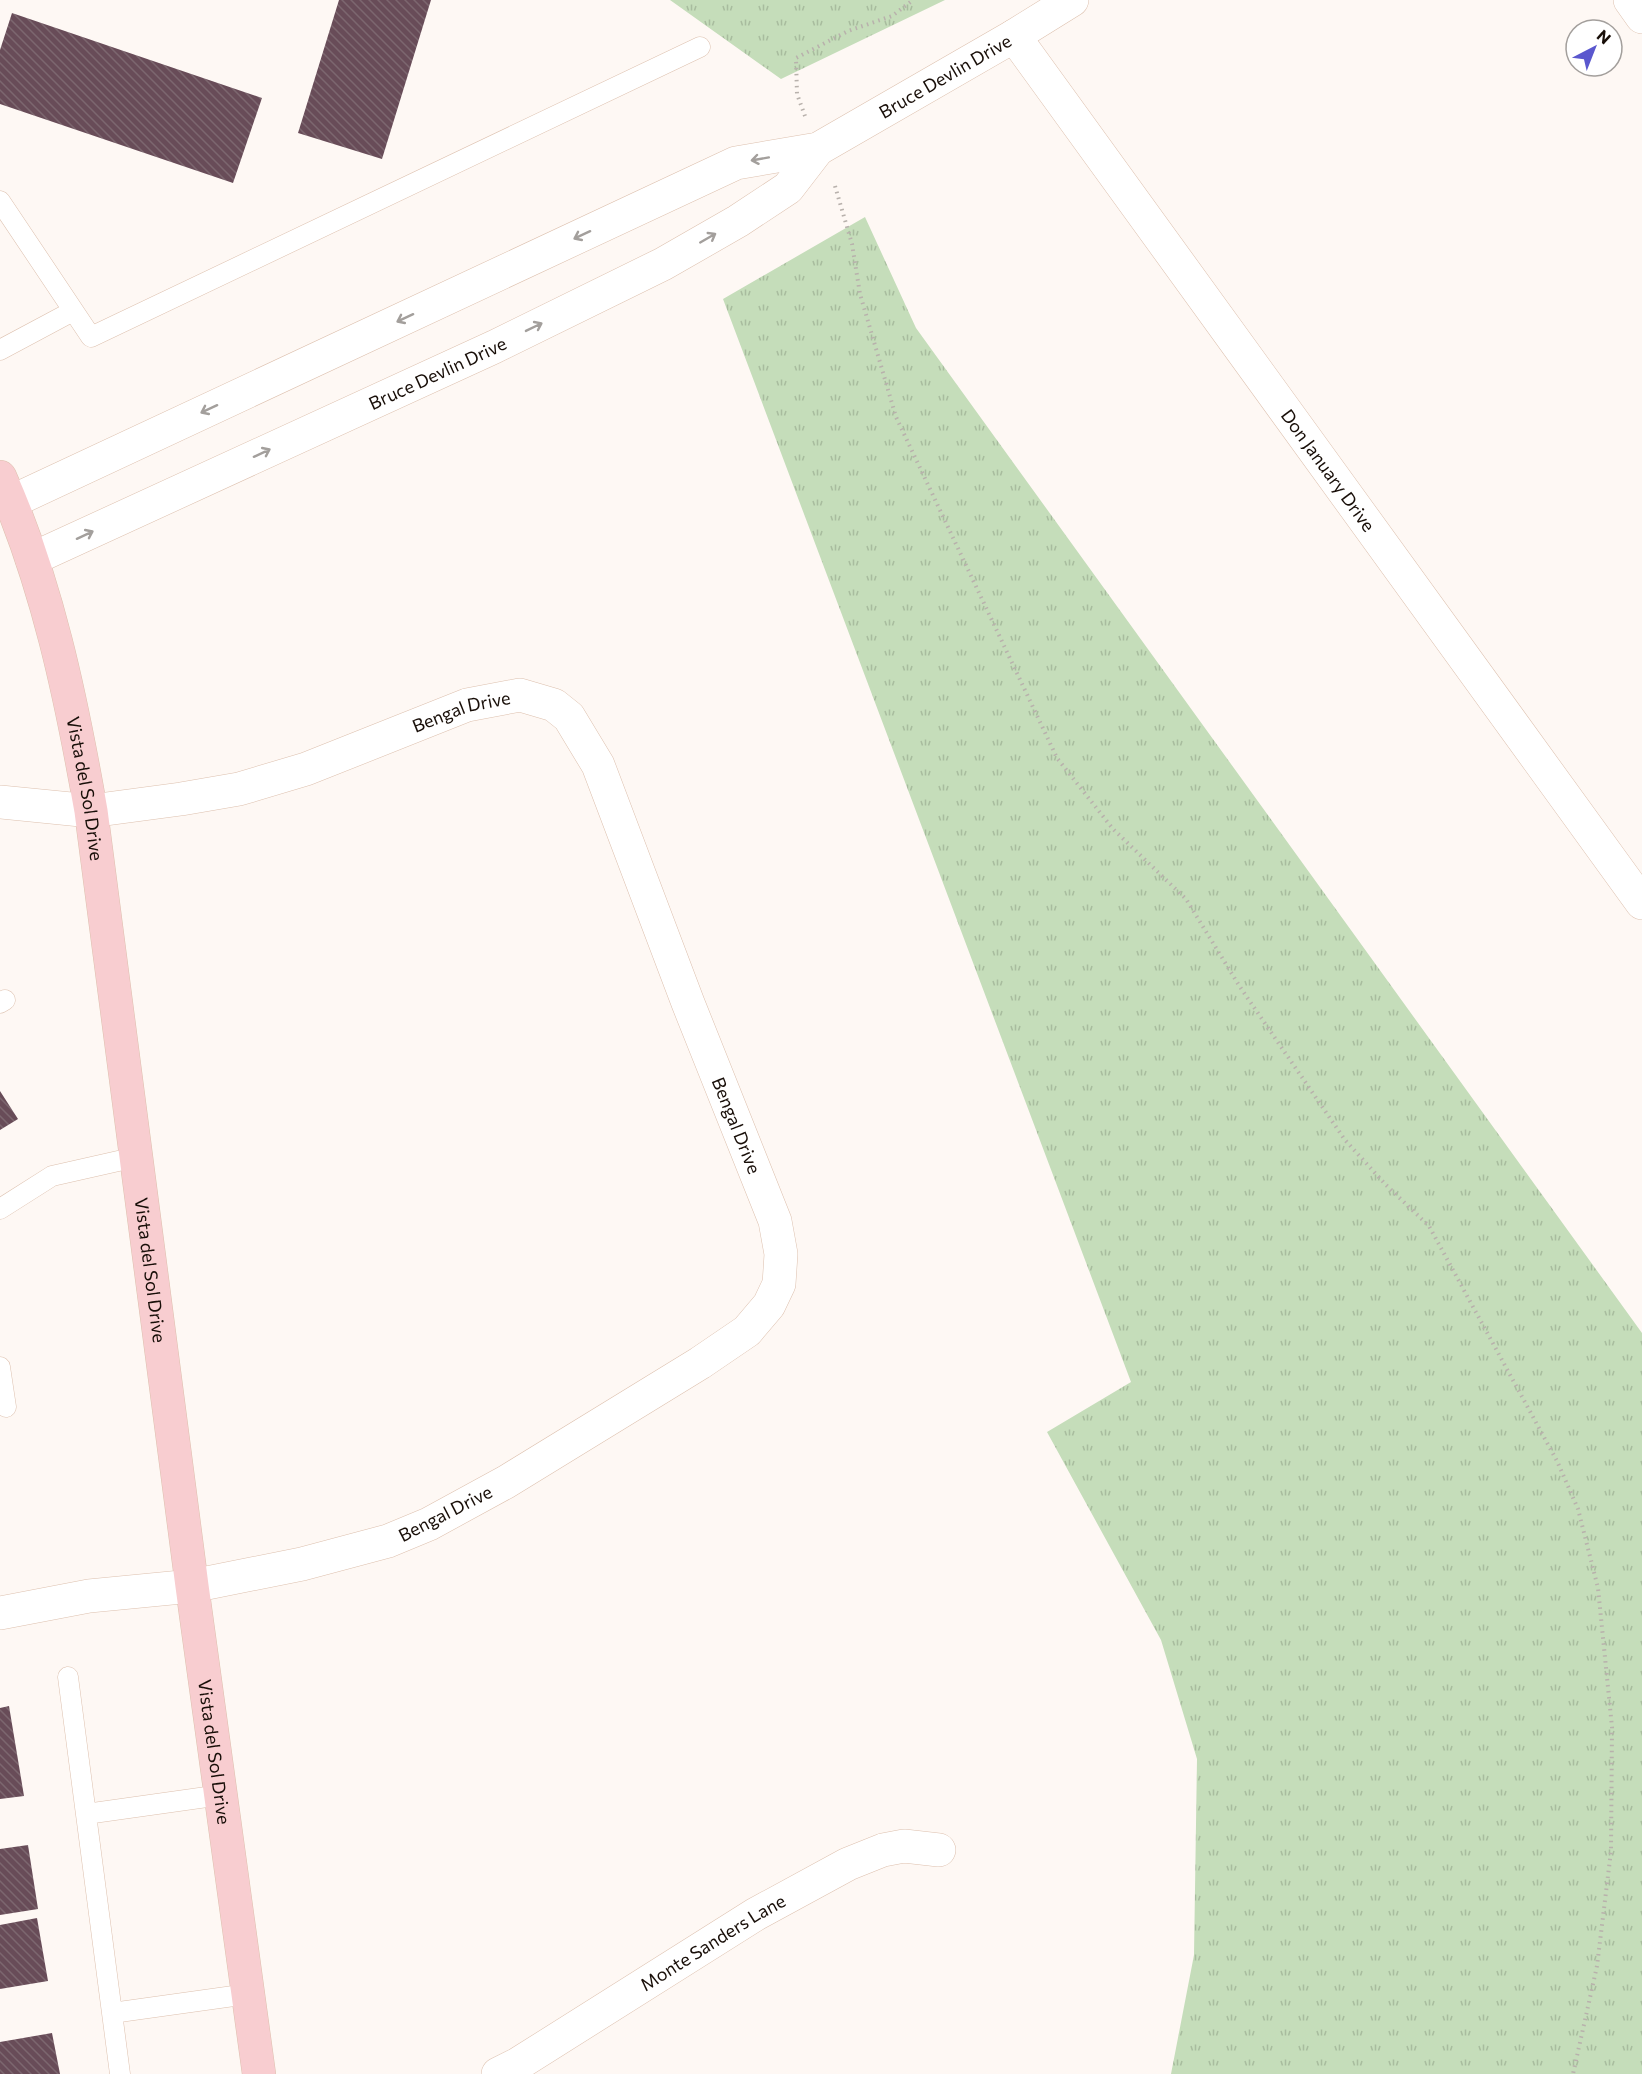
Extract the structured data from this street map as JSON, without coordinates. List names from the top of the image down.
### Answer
{
  "streets": {
    "main road": ["Vista del Sol Drive"],
    "street": [
      "Bruce Devlin Drive",
      "Don January Drive",
      "Bengal Drive",
      "Monte Sanders Lane"
    ]
  },
  "crossings": [
    ["Bruce Devlin Drive", "Don January Drive"],
    ["Bruce Devlin Drive", "Vista del Sol Drive"],
    ["Bengal Drive", "Vista del Sol Drive"]
  ],
  "north": "top right"
}
